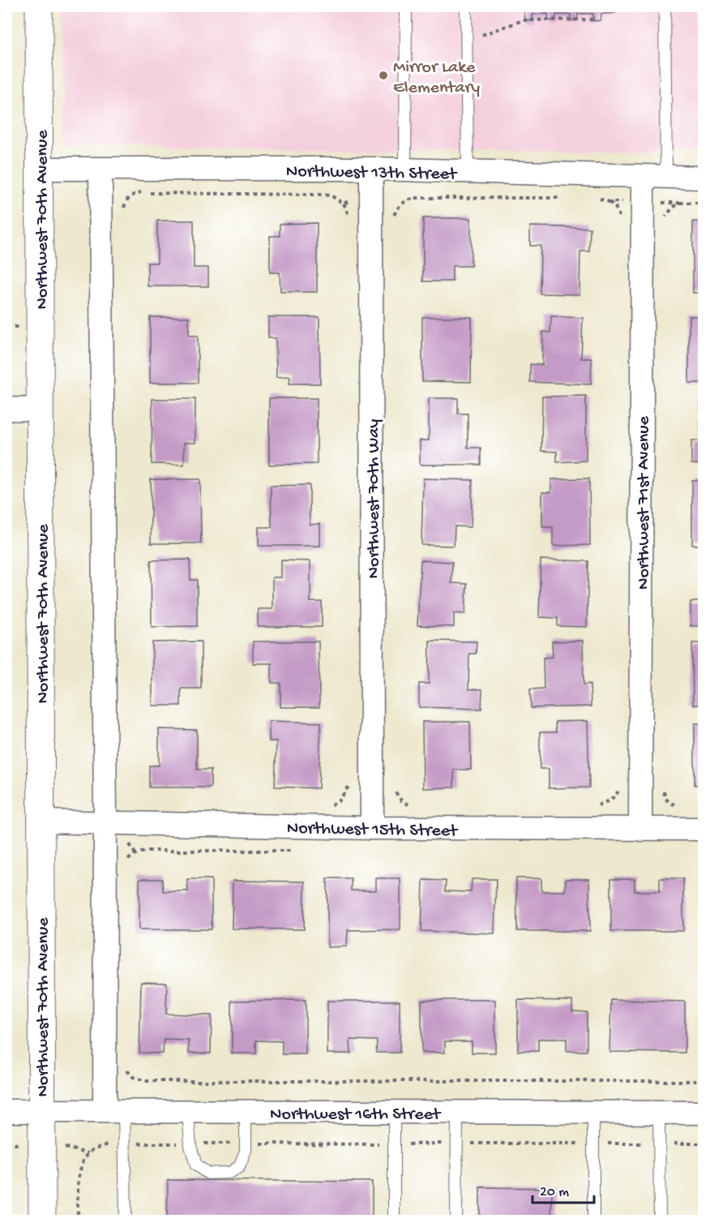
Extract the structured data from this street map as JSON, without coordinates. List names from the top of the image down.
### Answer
{
  "streets": {
    "street": [
      "Northwest 13th Street",
      "Northwest 70th Avenue",
      "Northwest 70th Way",
      "Northwest 71st Avenue",
      "Northwest 15th Street",
      "Northwest 16th Street"
    ]
  },
  "crossings": [
    ["Northwest 13th Street", "Northwest 70th Avenue"],
    ["Northwest 13th Street", "Northwest 70th Way"],
    ["Northwest 13th Street", "Northwest 71st Avenue"],
    ["Northwest 70th Avenue", "Northwest 15th Street"],
    ["Northwest 70th Avenue", "Northwest 16th Street"],
    ["Northwest 70th Way", "Northwest 15th Street"],
    ["Northwest 71st Avenue", "Northwest 15th Street"]
  ],
  "places": ["Mirror Lake Elementary"],
  "scale_bar": "20 m"
}
